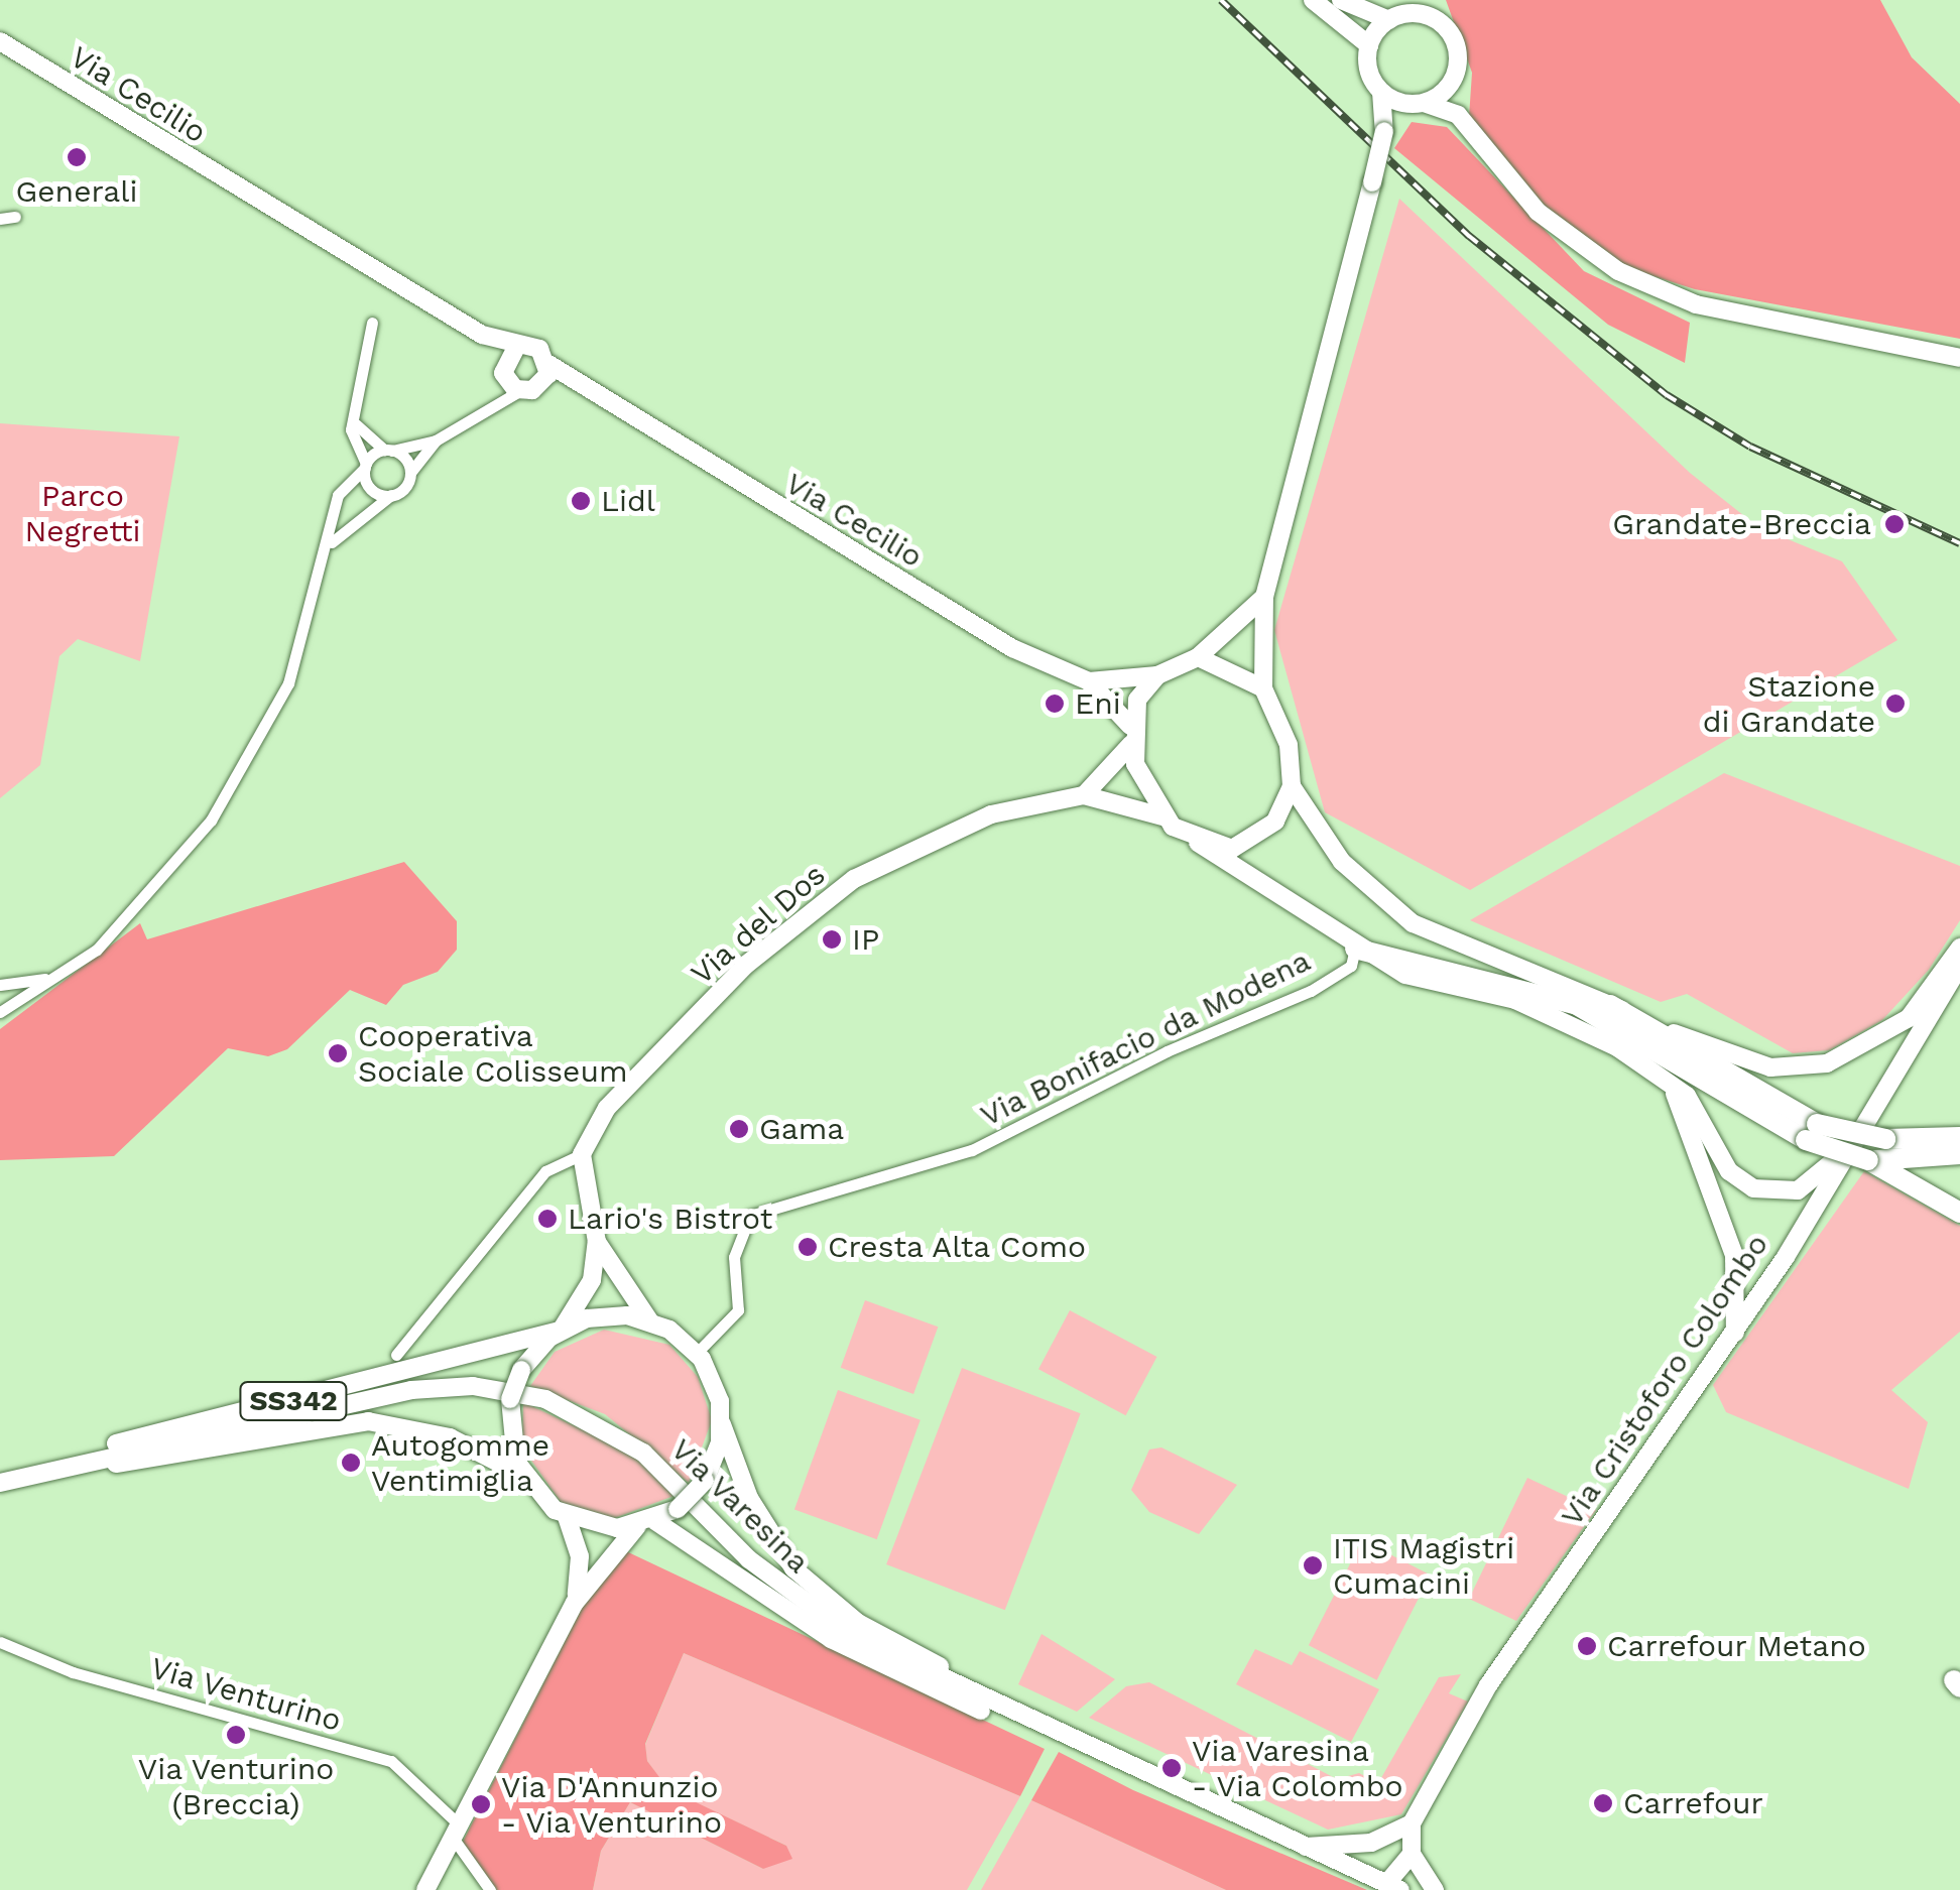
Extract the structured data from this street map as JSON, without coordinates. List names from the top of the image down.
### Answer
{
  "streets": {
    "main road": [
      "Via Cecilio",
      "Via del Dos",
      "Via Cristoforo Colombo",
      "SS342",
      "Via Varesina"
    ],
    "street": ["Via Bonifacio da Modena", "Via Venturino"]
  },
  "crossings": [
    ["Via Cecilio", "Via del Dos"],
    ["Via Bonifacio da Modena", "SS342"],
    ["SS342", "Via Varesina"]
  ],
  "parks": ["Parco Negretti"],
  "places": [
    "Generali",
    "Lidl",
    "Grandate-Breccia",
    "Eni",
    "Stazione di Grandate",
    "IP",
    "Cooperativa Sociale Colisseum",
    "Gama",
    "Lario's Bistrot",
    "Cresta Alta Como",
    "Autogomme Ventimiglia",
    "ITIS Magistri Cumacini",
    "Carrefour Metano",
    "Via Venturino (Breccia)",
    "Via Varesina - Via Colombo",
    "Carrefour",
    "Via D'Annunzio - Via Venturino"
  ]
}
